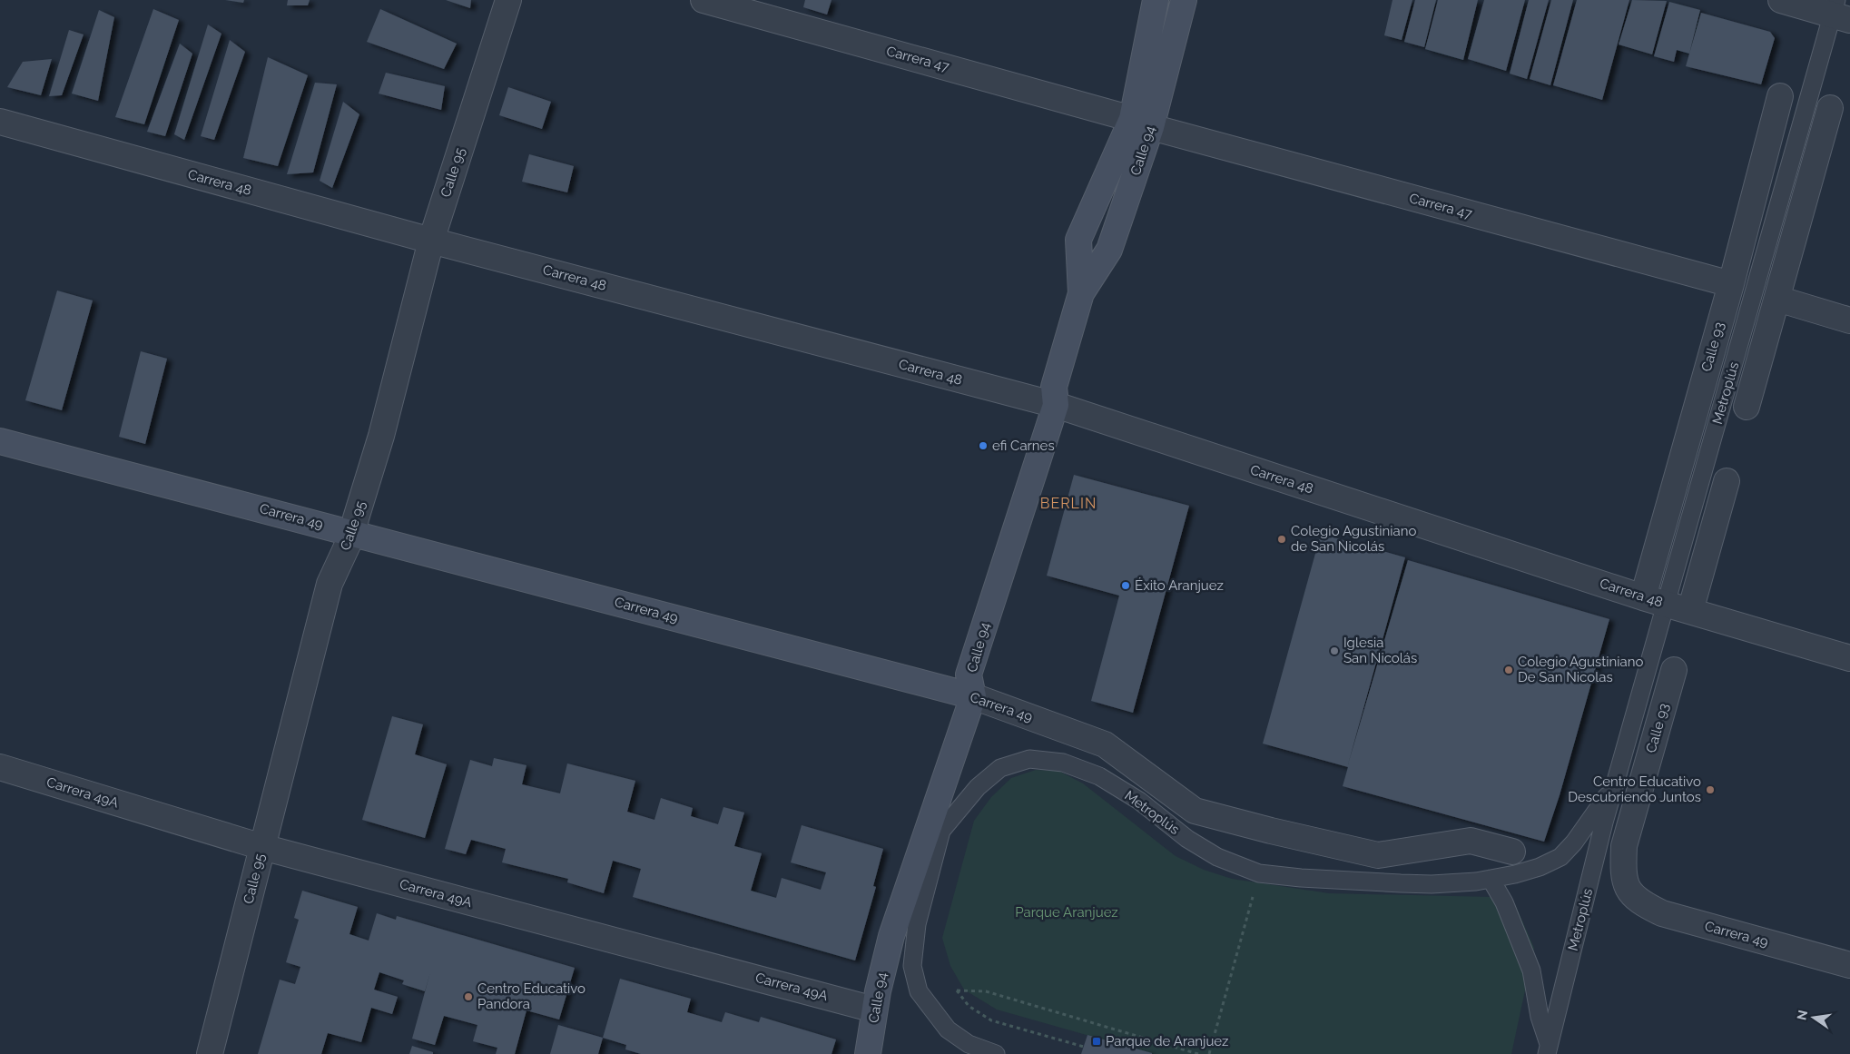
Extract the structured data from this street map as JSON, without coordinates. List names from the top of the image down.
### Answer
{
  "streets": {
    "street": [
      "Carrera 47",
      "Calle 94",
      "Calle 95",
      "Carrera 48",
      "Calle 93",
      "Carrera 49",
      "Carrera 49A"
    ],
    "lane": ["Metroplús"]
  },
  "crossings": [
    ["Carrera 47", "Calle 94"],
    ["Carrera 47", "Calle 93"],
    ["Calle 94", "Carrera 48"],
    ["Calle 94", "Carrera 49"],
    ["Calle 94", "Carrera 49A"],
    ["Calle 95", "Carrera 48"],
    ["Calle 95", "Carrera 49"],
    ["Calle 95", "Carrera 49A"],
    ["Carrera 48", "Calle 93"],
    ["Carrera 48", "Metroplús"],
    ["Calle 93", "Metroplús"],
    ["Calle 93", "Carrera 49"]
  ],
  "districts": ["BERLIN"],
  "parks": ["Parque Aranjuez"],
  "places": {
    "other": [
      "efi Carnes",
      "Colegio Agustiniano de San Nicolás",
      "Éxito Aranjuez",
      "Iglesia San Nicolás",
      "Colegio Agustiniano De San Nicolas",
      "Centro Educativo Descubriendo Juntos",
      "Centro Educativo Pandora"
    ],
    "transit": ["Parque de Aranjuez"]
  },
  "north": "left"
}
